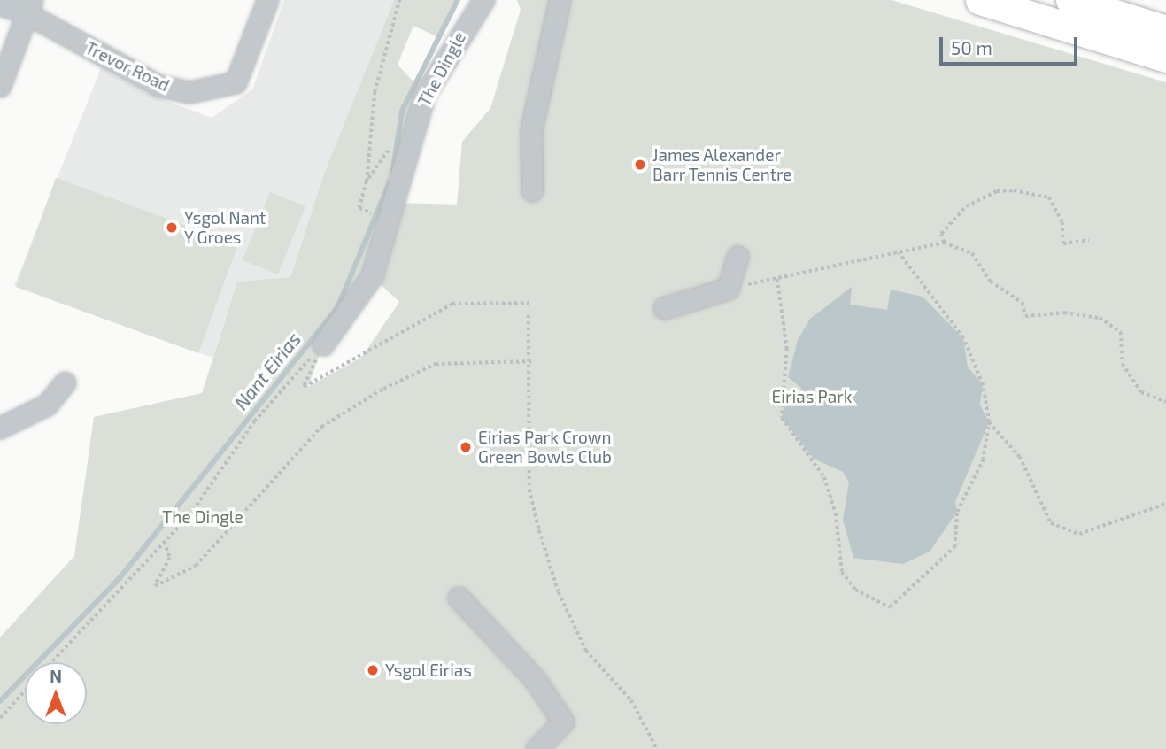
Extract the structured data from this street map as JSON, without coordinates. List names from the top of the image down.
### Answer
{
  "streets": {
    "street": ["Trevor Road", "The Dingle"]
  },
  "water": ["Nant Eirias"],
  "parks": ["Eirias Park", "The Dingle"],
  "places": [
    "James Alexander Barr Tennis Centre",
    "Ysgol Nant Y Groes",
    "Eirias Park Crown Green Bowls Club",
    "Ysgol Eirias"
  ],
  "scale_bar": "50 m",
  "north": "top"
}
